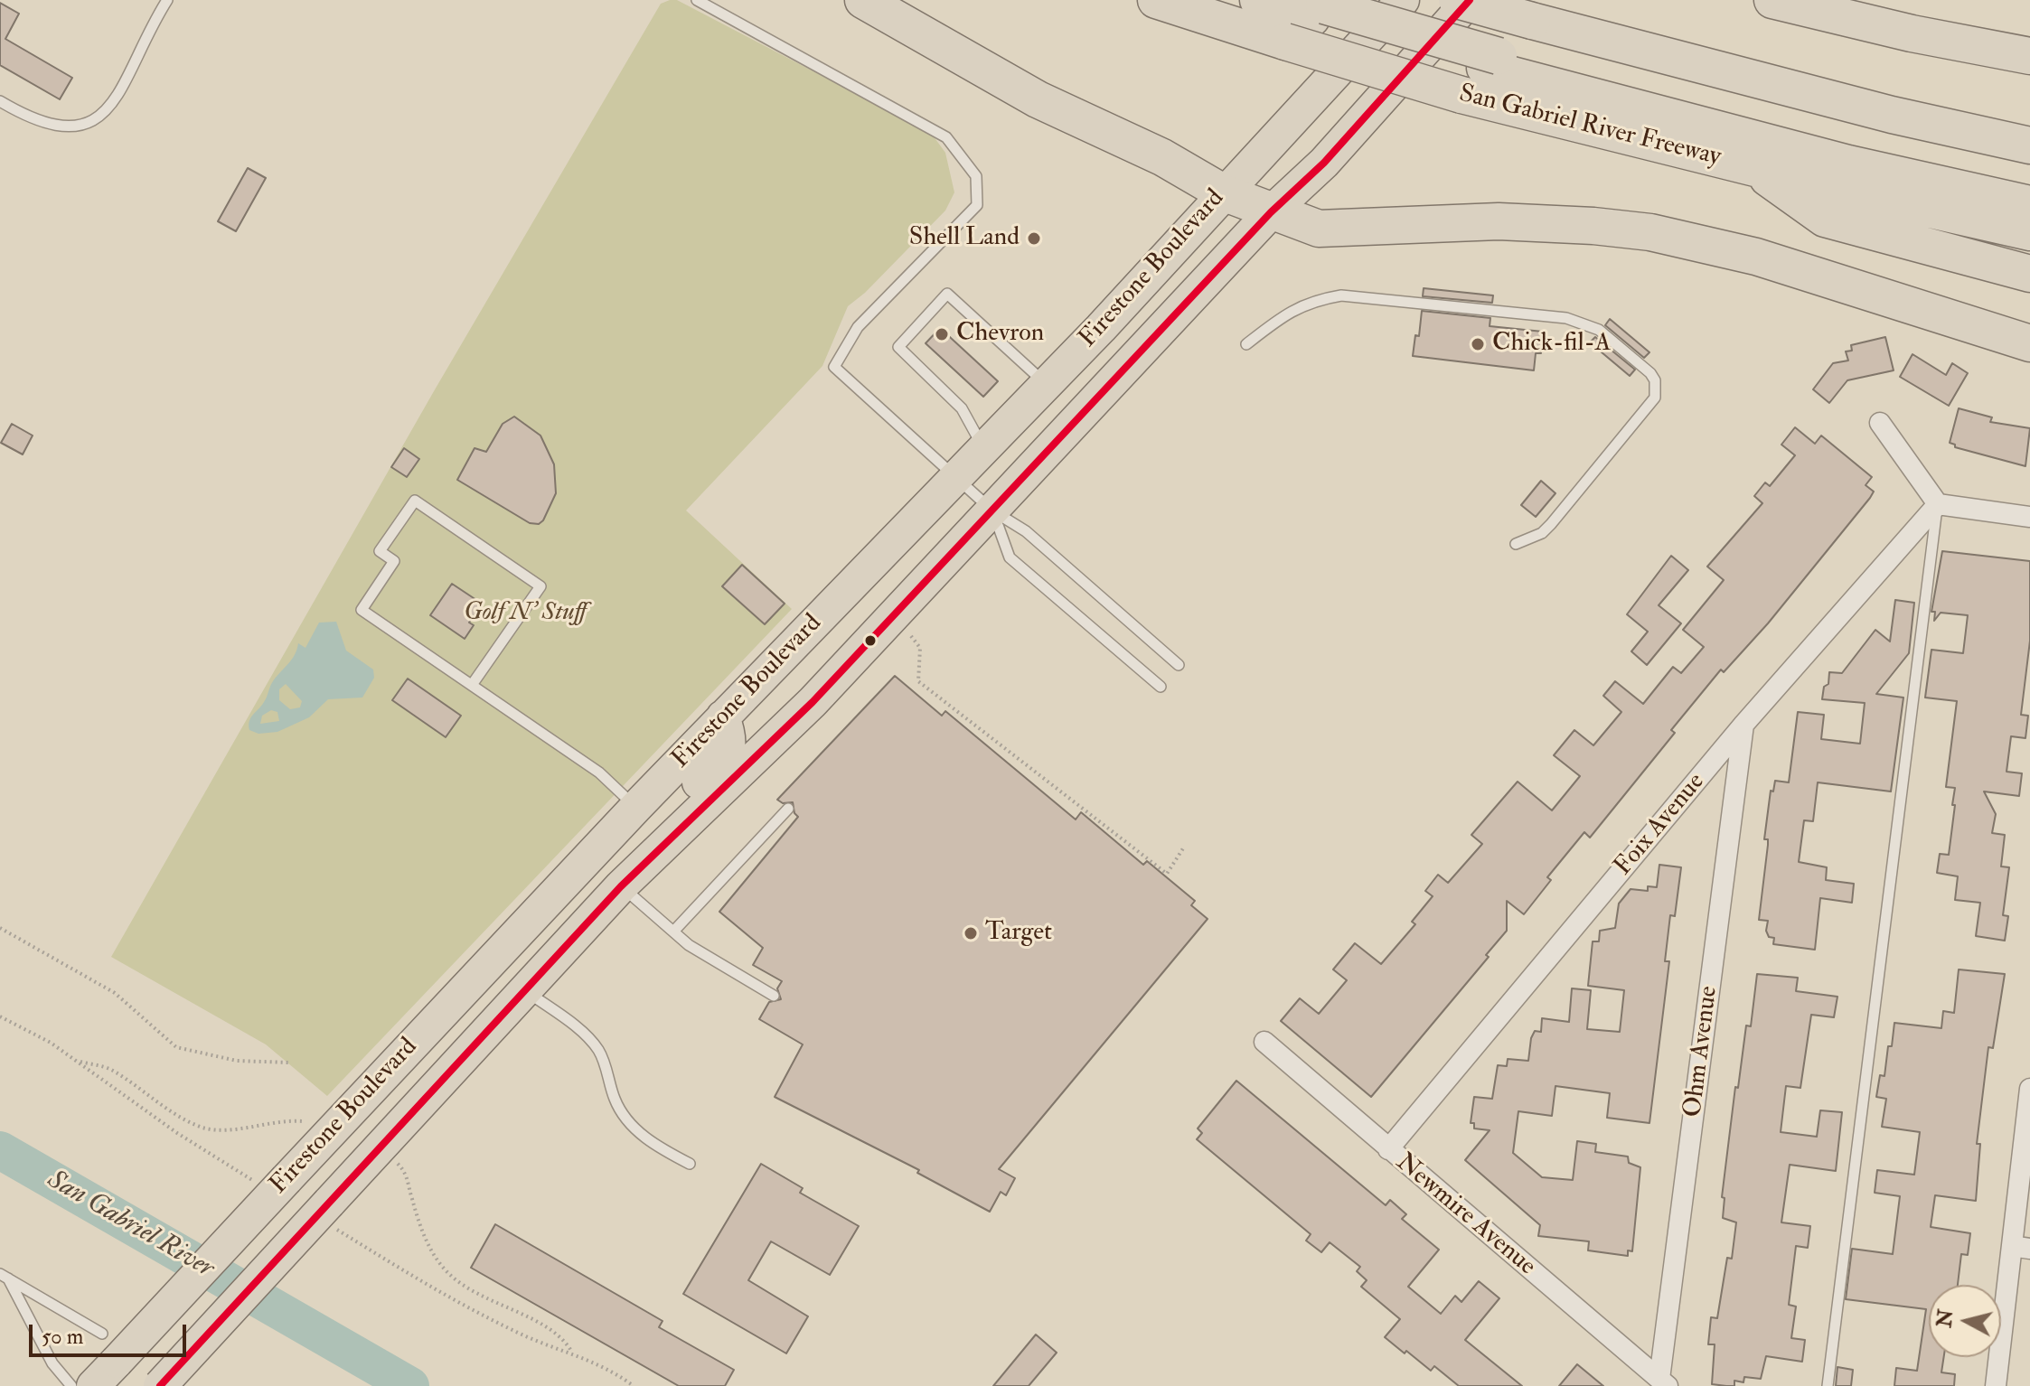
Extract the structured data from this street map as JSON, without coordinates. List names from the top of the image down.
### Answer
{
  "streets": {
    "highway": ["San Gabriel River Freeway"],
    "main road": ["Firestone Boulevard"],
    "street": ["Foix Avenue", "Ohm Avenue", "Newmire Avenue"]
  },
  "crossings": [
    ["Foix Avenue", "Ohm Avenue"],
    ["Foix Avenue", "Newmire Avenue"],
    ["Ohm Avenue", "Newmire Avenue"]
  ],
  "water": ["San Gabriel River"],
  "parks": ["Golf N' Stuff"],
  "places": [
    "Shell Land",
    "Chevron",
    "Chick-fil-A",
    "Target"
  ],
  "scale_bar": "50 m",
  "north": "left"
}
